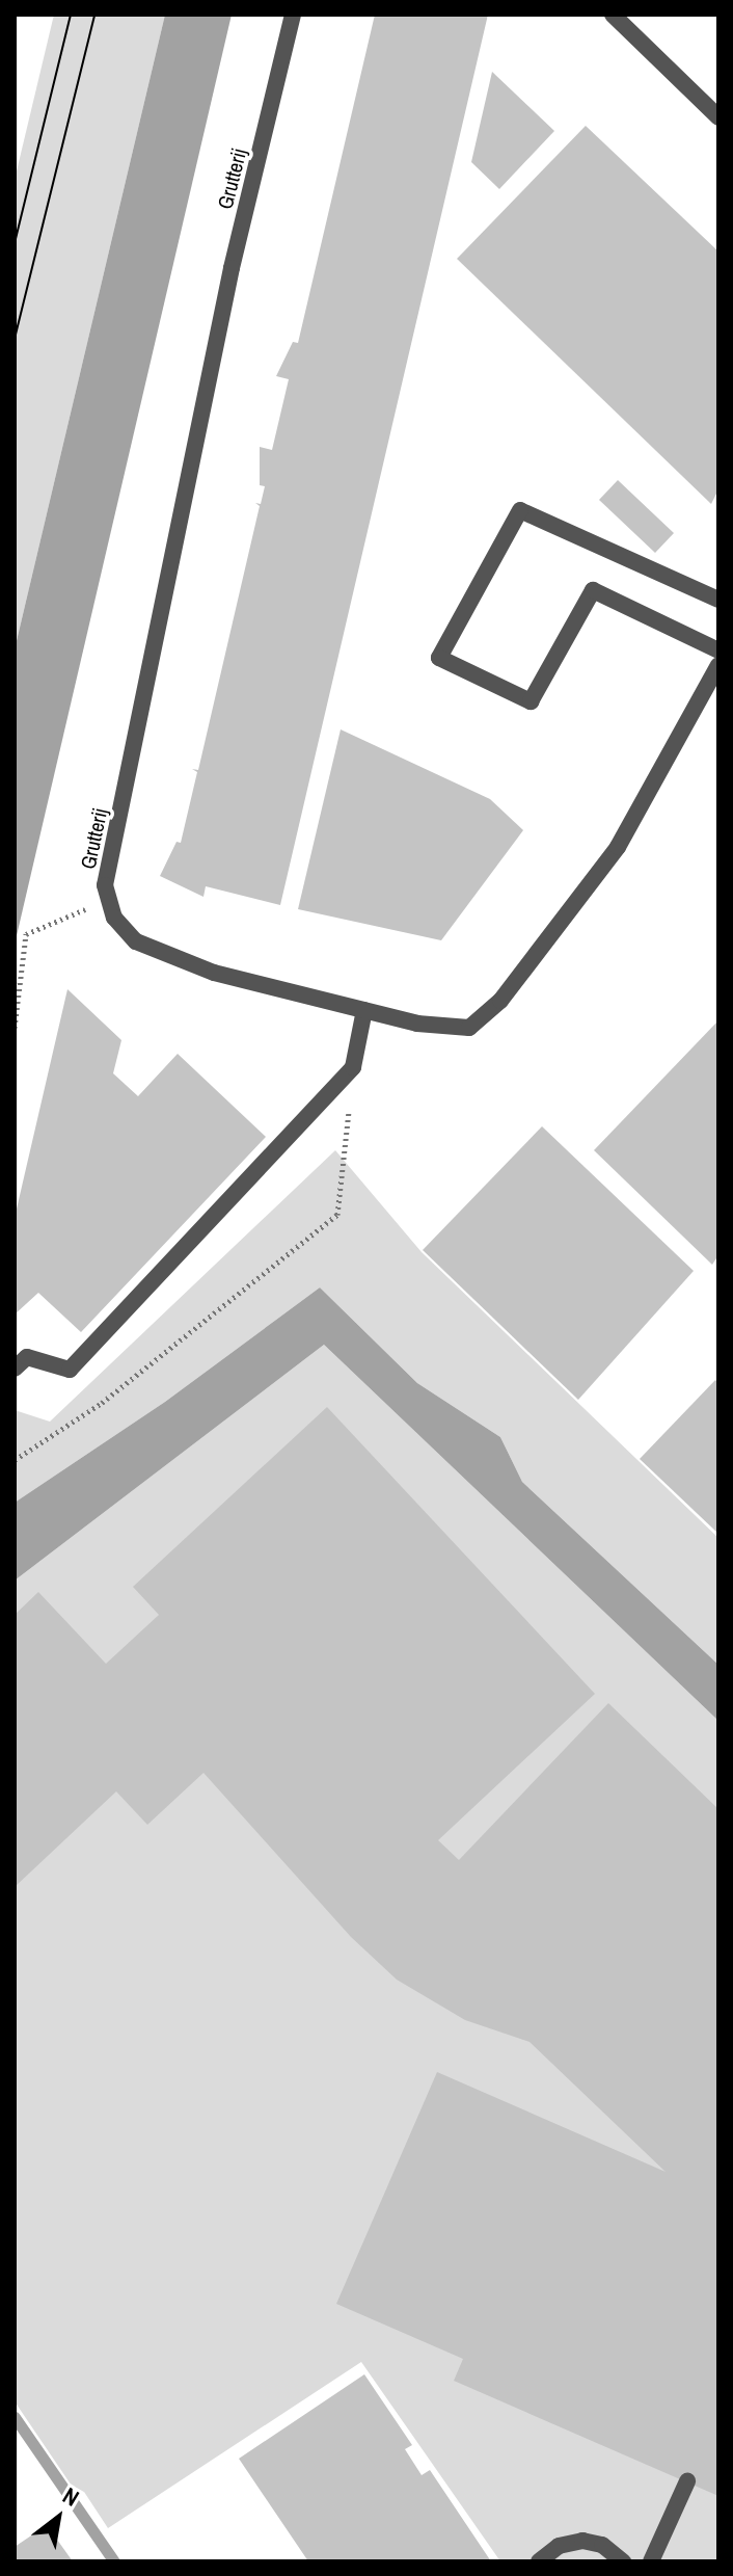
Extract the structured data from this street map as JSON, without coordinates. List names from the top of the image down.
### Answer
{
  "streets": {
    "street": ["Grutterij"]
  },
  "north": "top right"
}
